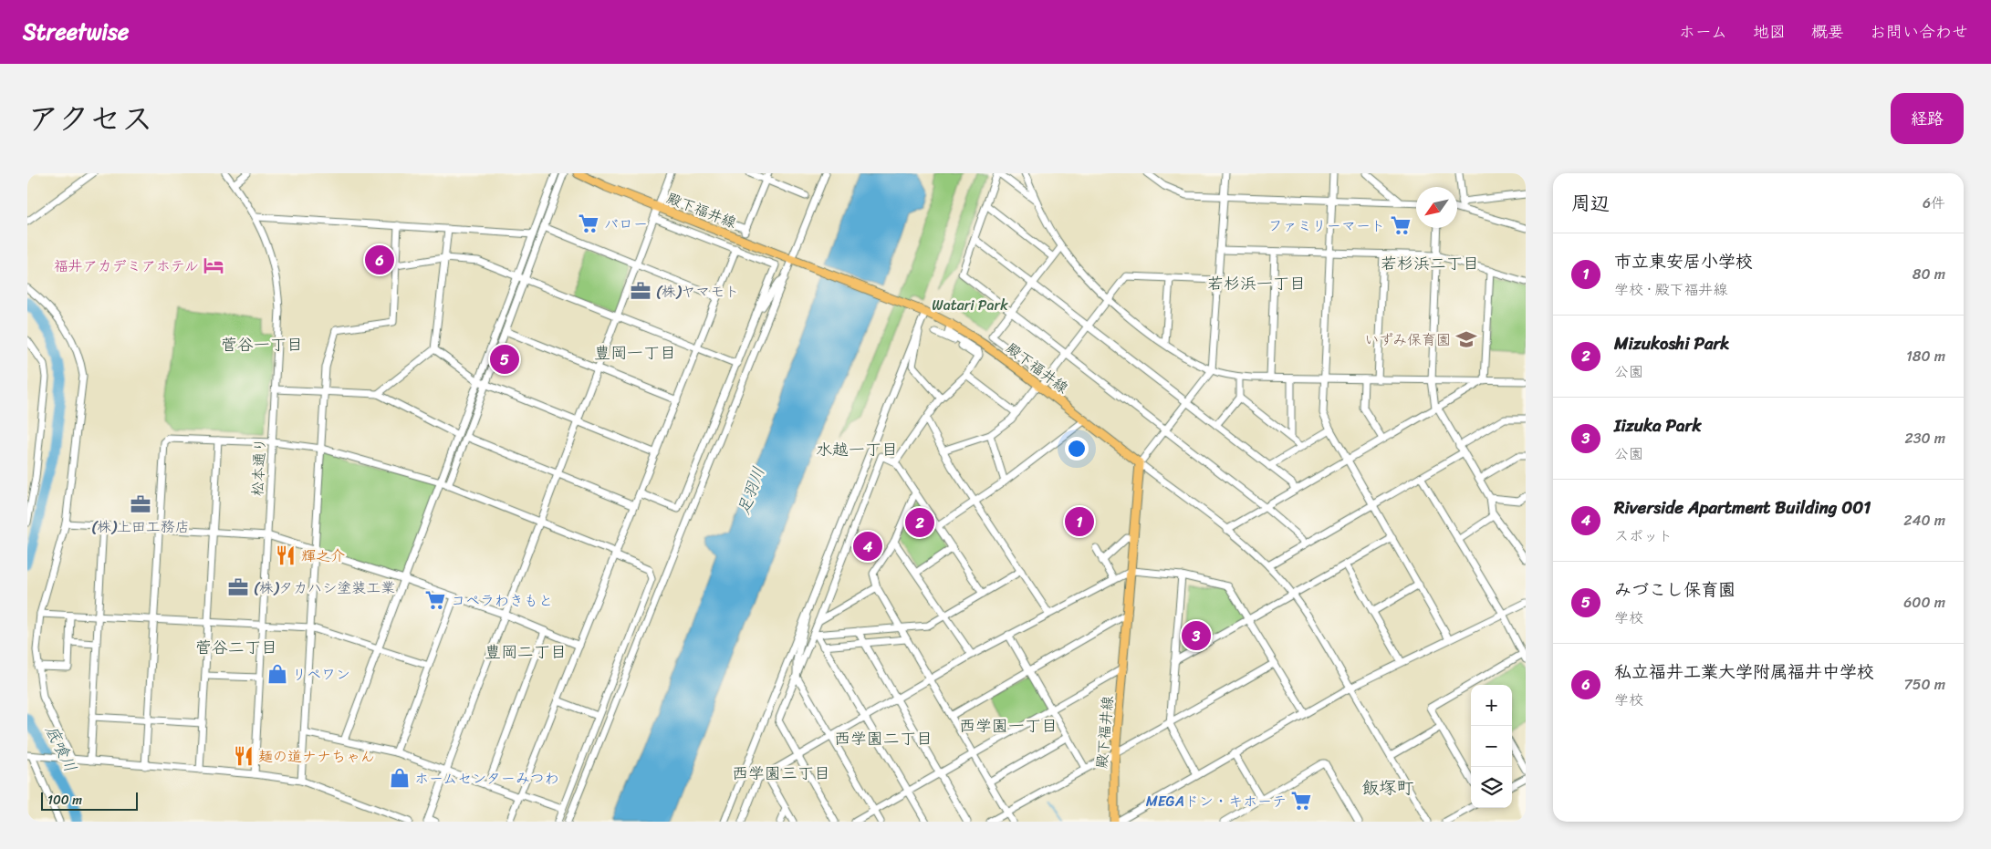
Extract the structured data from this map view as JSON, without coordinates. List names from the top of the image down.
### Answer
{
  "streets": {
    "main road": ["殿下福井線"],
    "street": ["松本通り"]
  },
  "districts": [
    "若杉浜二丁目",
    "若杉浜一丁目",
    "菅谷一丁目",
    "豊岡一丁目",
    "水越一丁目",
    "菅谷二丁目",
    "豊岡二丁目",
    "西学園一丁目",
    "西学園二丁目",
    "西学園三丁目",
    "飯塚町"
  ],
  "water": ["足羽川", "底喰川"],
  "parks": ["Watari Park"],
  "places": {
    "supermarket": [
      "バロー",
      "ファミリーマート",
      "コペラわきもと",
      "MEGAドン・キホーテ"
    ],
    "hotel": ["福井アカデミアホテル"],
    "office": ["(株)ヤマモト", "(株)上田工務店", "(株)タカハシ塗装工業"],
    "school or university": ["いずみ保育園"],
    "restaurant": ["輝之介", "麺の道ナナちゃん"],
    "shop": ["リペワン", "ホームセンターみつわ"]
  },
  "scale_bar": "100 m",
  "north": "bottom left",
  "page": {
    "header": "Streetwise",
    "nav": [
      "ホーム",
      "地図",
      "概要",
      "お問い合わせ"
    ],
    "title": "アクセス",
    "buttons": "経路",
    "heading": ["周辺", "6件"],
    "list": [
      {
        "mark": "1",
        "name": "市立東安居小学校",
        "note": "学校 · 殿下福井線",
        "value": "80 m"
      },
      {
        "mark": "2",
        "name": "Mizukoshi Park",
        "note": "公園",
        "value": "180 m"
      },
      {
        "mark": "3",
        "name": "Iizuka Park",
        "note": "公園",
        "value": "230 m"
      },
      {
        "mark": "4",
        "name": "Riverside Apartment Building 001",
        "note": "スポット",
        "value": "240 m"
      },
      {
        "mark": "5",
        "name": "みづこし保育園",
        "note": "学校",
        "value": "600 m"
      },
      {
        "mark": "6",
        "name": "私立福井工業大学附属福井中学校",
        "note": "学校",
        "value": "750 m"
      }
    ],
    "pins": [
      "6",
      "5",
      "1",
      "2",
      "4",
      "3"
    ],
    "map_buttons": ["+", "−"],
    "scale": "100 m"
  }
}
